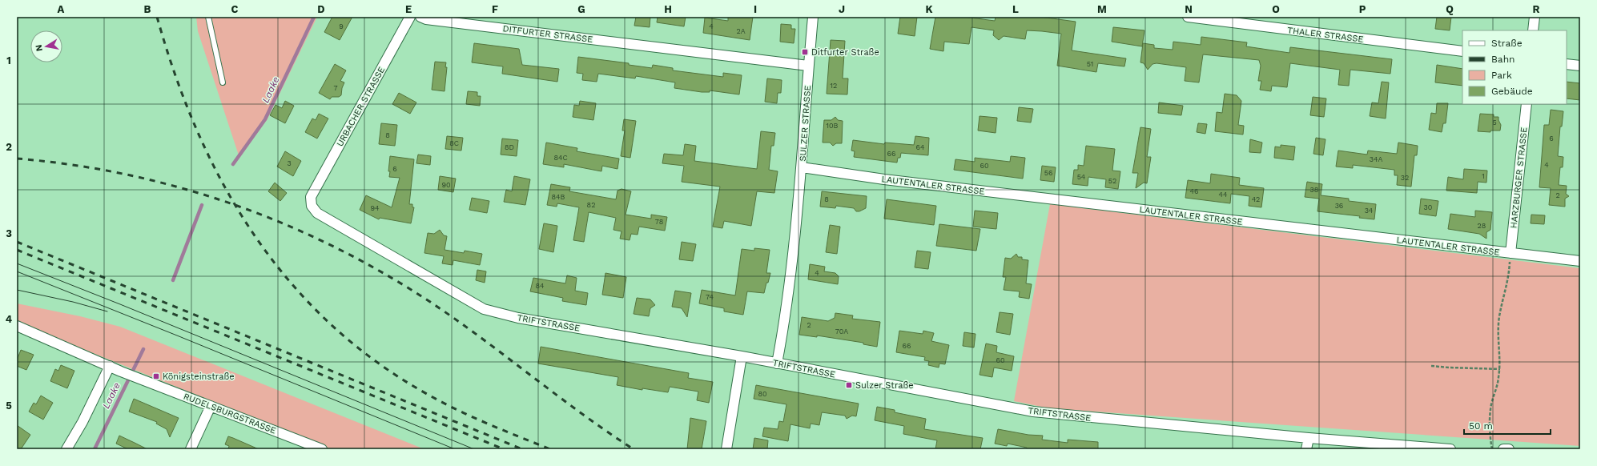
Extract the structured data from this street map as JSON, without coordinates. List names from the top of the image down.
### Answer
{
  "streets": {
    "street": [
      "DITFURTER STRASSE",
      "THALER STRASSE",
      "URBACHER STRASSE",
      "SULZER STRASSE",
      "HARZBURGER STRASSE",
      "LAUTENTALER STRASSE",
      "TRIFTSTRASSE",
      "RUDELSBURGSTRASSE"
    ]
  },
  "crossings": [
    ["DITFURTER STRASSE", "SULZER STRASSE"],
    ["URBACHER STRASSE", "TRIFTSTRASSE"],
    ["SULZER STRASSE", "LAUTENTALER STRASSE"],
    ["SULZER STRASSE", "TRIFTSTRASSE"],
    ["HARZBURGER STRASSE", "LAUTENTALER STRASSE"]
  ],
  "water": ["Laake"],
  "places": {
    "transit": ["Ditfurter Straße", "Königsteinstraße", "Sulzer Straße"]
  },
  "house_numbers": [
    "9",
    "4",
    "2A",
    "51",
    "12",
    "7",
    "5",
    "10B",
    "8",
    "6",
    "8C",
    "8D",
    "64",
    "66",
    "84C",
    "34A",
    "3",
    "4",
    "60",
    "6",
    "56",
    "1",
    "54",
    "32",
    "52",
    "90",
    "38",
    "46",
    "44",
    "2",
    "84B",
    "8",
    "42",
    "82",
    "36",
    "30",
    "94",
    "34",
    "78",
    "28",
    "4",
    "84",
    "74",
    "2",
    "70A",
    "66",
    "60",
    "80"
  ],
  "legend": [
    "Straße",
    "Bahn",
    "Park",
    "Gebäude"
  ],
  "scale_bar": "50 m",
  "north": "left",
  "grid": {
    "columns": [
      "A",
      "B",
      "C",
      "D",
      "E",
      "F",
      "G",
      "H",
      "I",
      "J",
      "K",
      "L",
      "M",
      "N",
      "O",
      "P",
      "Q",
      "R"
    ],
    "rows": [
      "1",
      "2",
      "3",
      "4",
      "5"
    ]
  }
}
